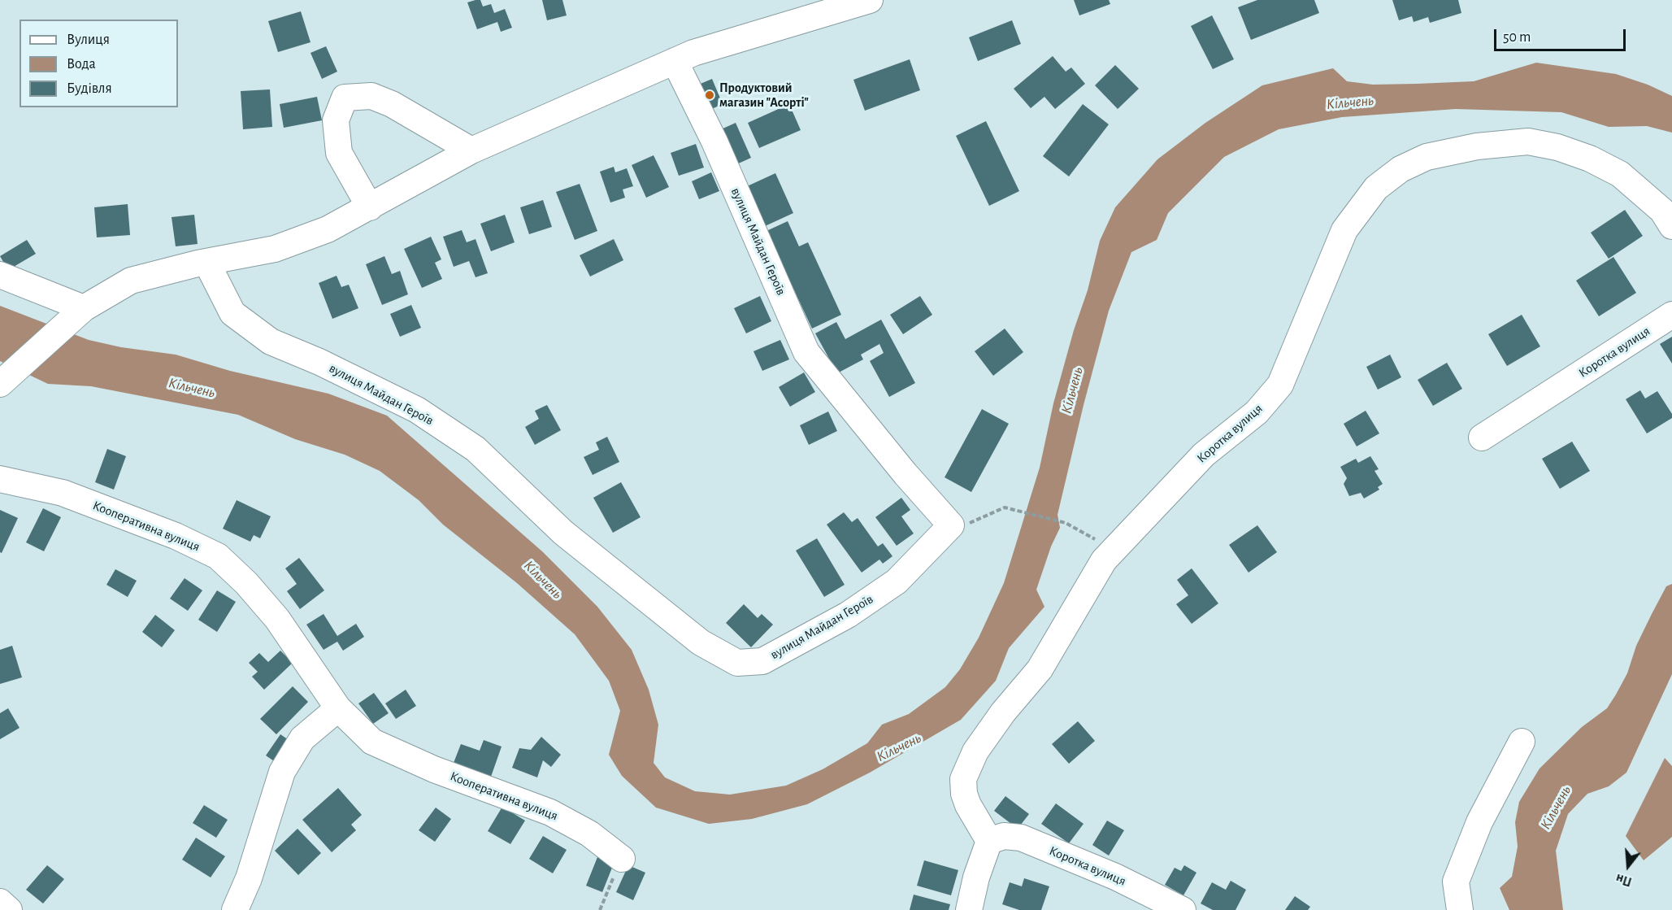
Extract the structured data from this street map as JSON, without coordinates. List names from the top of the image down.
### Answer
{
  "streets": {
    "street": ["вулиця Майдан Героїв", "Коротка вулиця", "Кооперативна вулиця"]
  },
  "water": ["Кільчень"],
  "places": ["Продуктовий магазин \"Асорті\""],
  "legend": ["Вулиця", "Вода", "Будівля"],
  "scale_bar": "50 m",
  "north": "bottom"
}
